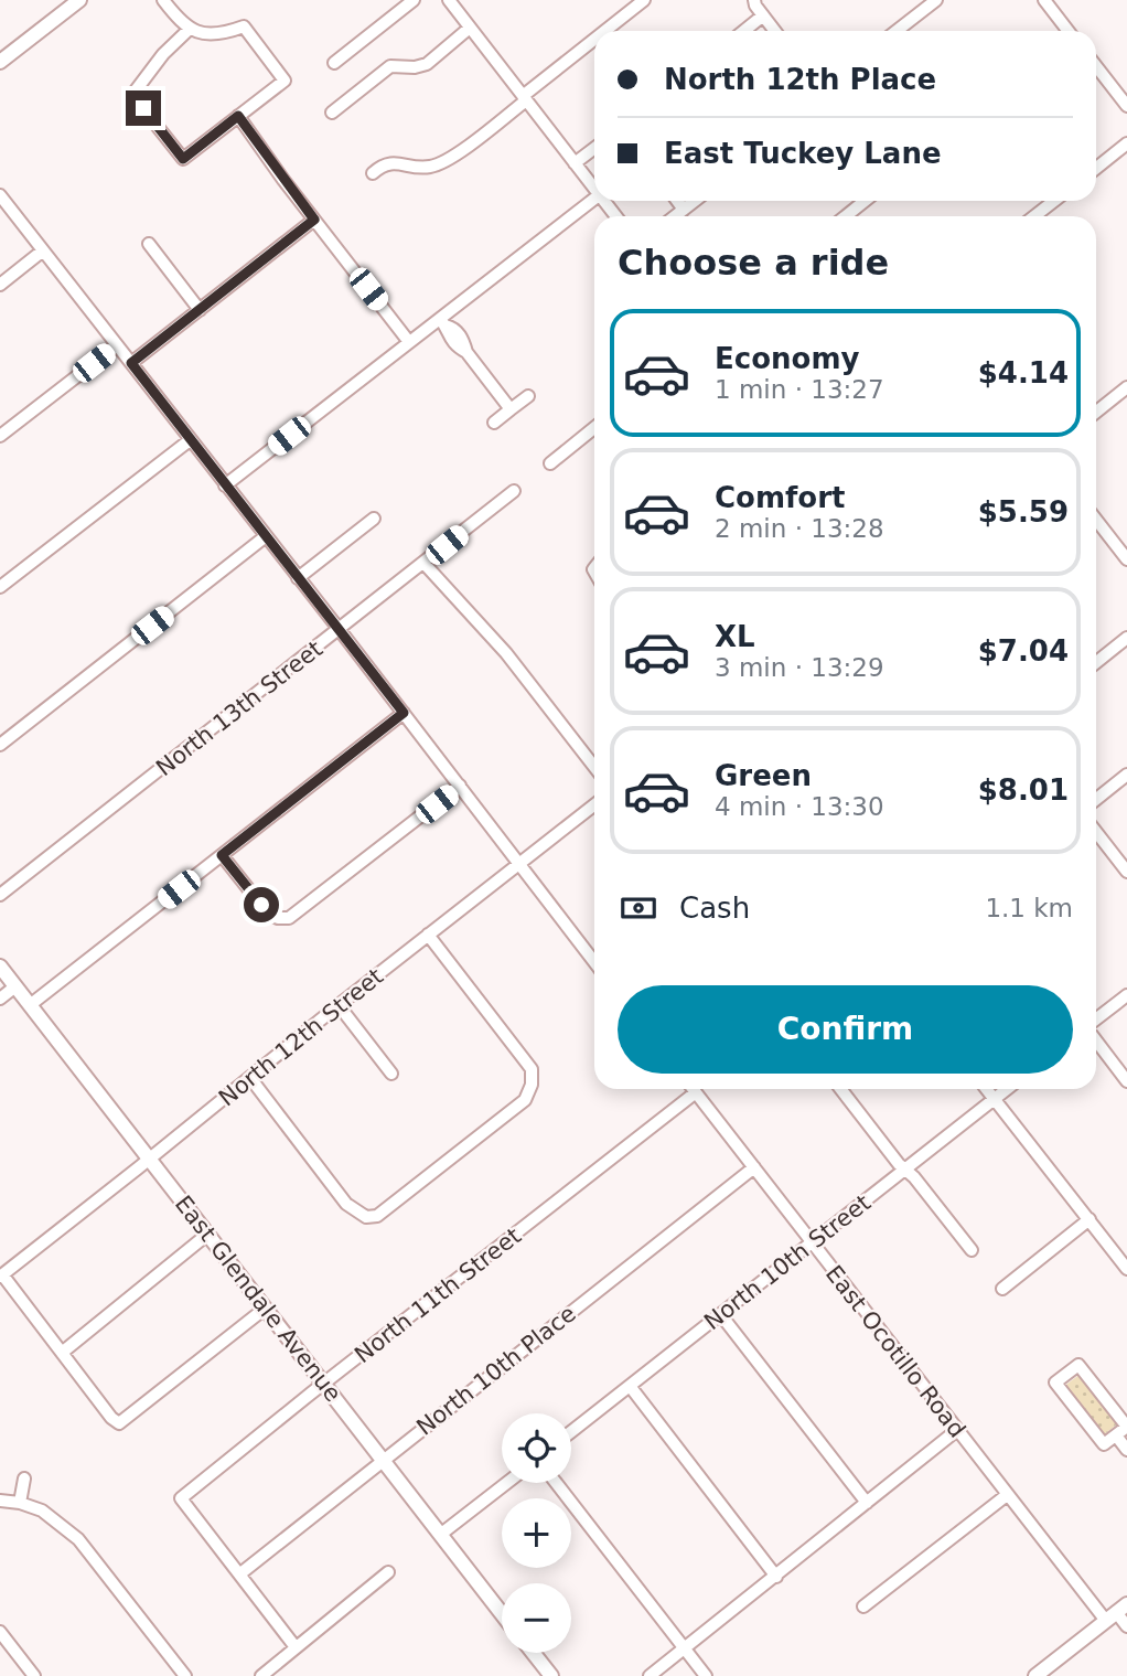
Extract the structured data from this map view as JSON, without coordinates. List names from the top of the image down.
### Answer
{
  "streets": {
    "main road": ["East Glendale Avenue"],
    "street": [
      "North 13th Street",
      "North 12th Street",
      "North 10th Street",
      "North 11th Street",
      "East Ocotillo Road",
      "North 10th Place"
    ]
  },
  "crossings": [
    ["North 12th Street", "East Glendale Avenue"],
    ["North 10th Street", "East Ocotillo Road"],
    ["North 11th Street", "East Glendale Avenue"],
    ["North 11th Street", "East Ocotillo Road"],
    ["North 11th Street", "North 10th Place"],
    ["East Glendale Avenue", "North 10th Place"],
    ["East Ocotillo Road", "North 10th Place"]
  ],
  "page": {
    "banner": ["North 12th Place", "East Tuckey Lane"],
    "heading": "Choose a ride",
    "list": [
      {
        "name": "Economy",
        "note": "1 min · 13:27",
        "value": "$4.14"
      },
      {
        "name": "Comfort",
        "note": "2 min · 13:28",
        "value": "$5.59"
      },
      {
        "name": "XL",
        "note": "3 min · 13:29",
        "value": "$7.04"
      },
      {
        "name": "Green",
        "note": "4 min · 13:30",
        "value": "$8.01"
      }
    ],
    "pay": ["Cash", "1.1 km"],
    "buttons": "Confirm",
    "map_buttons": ["+", "−"]
  }
}
